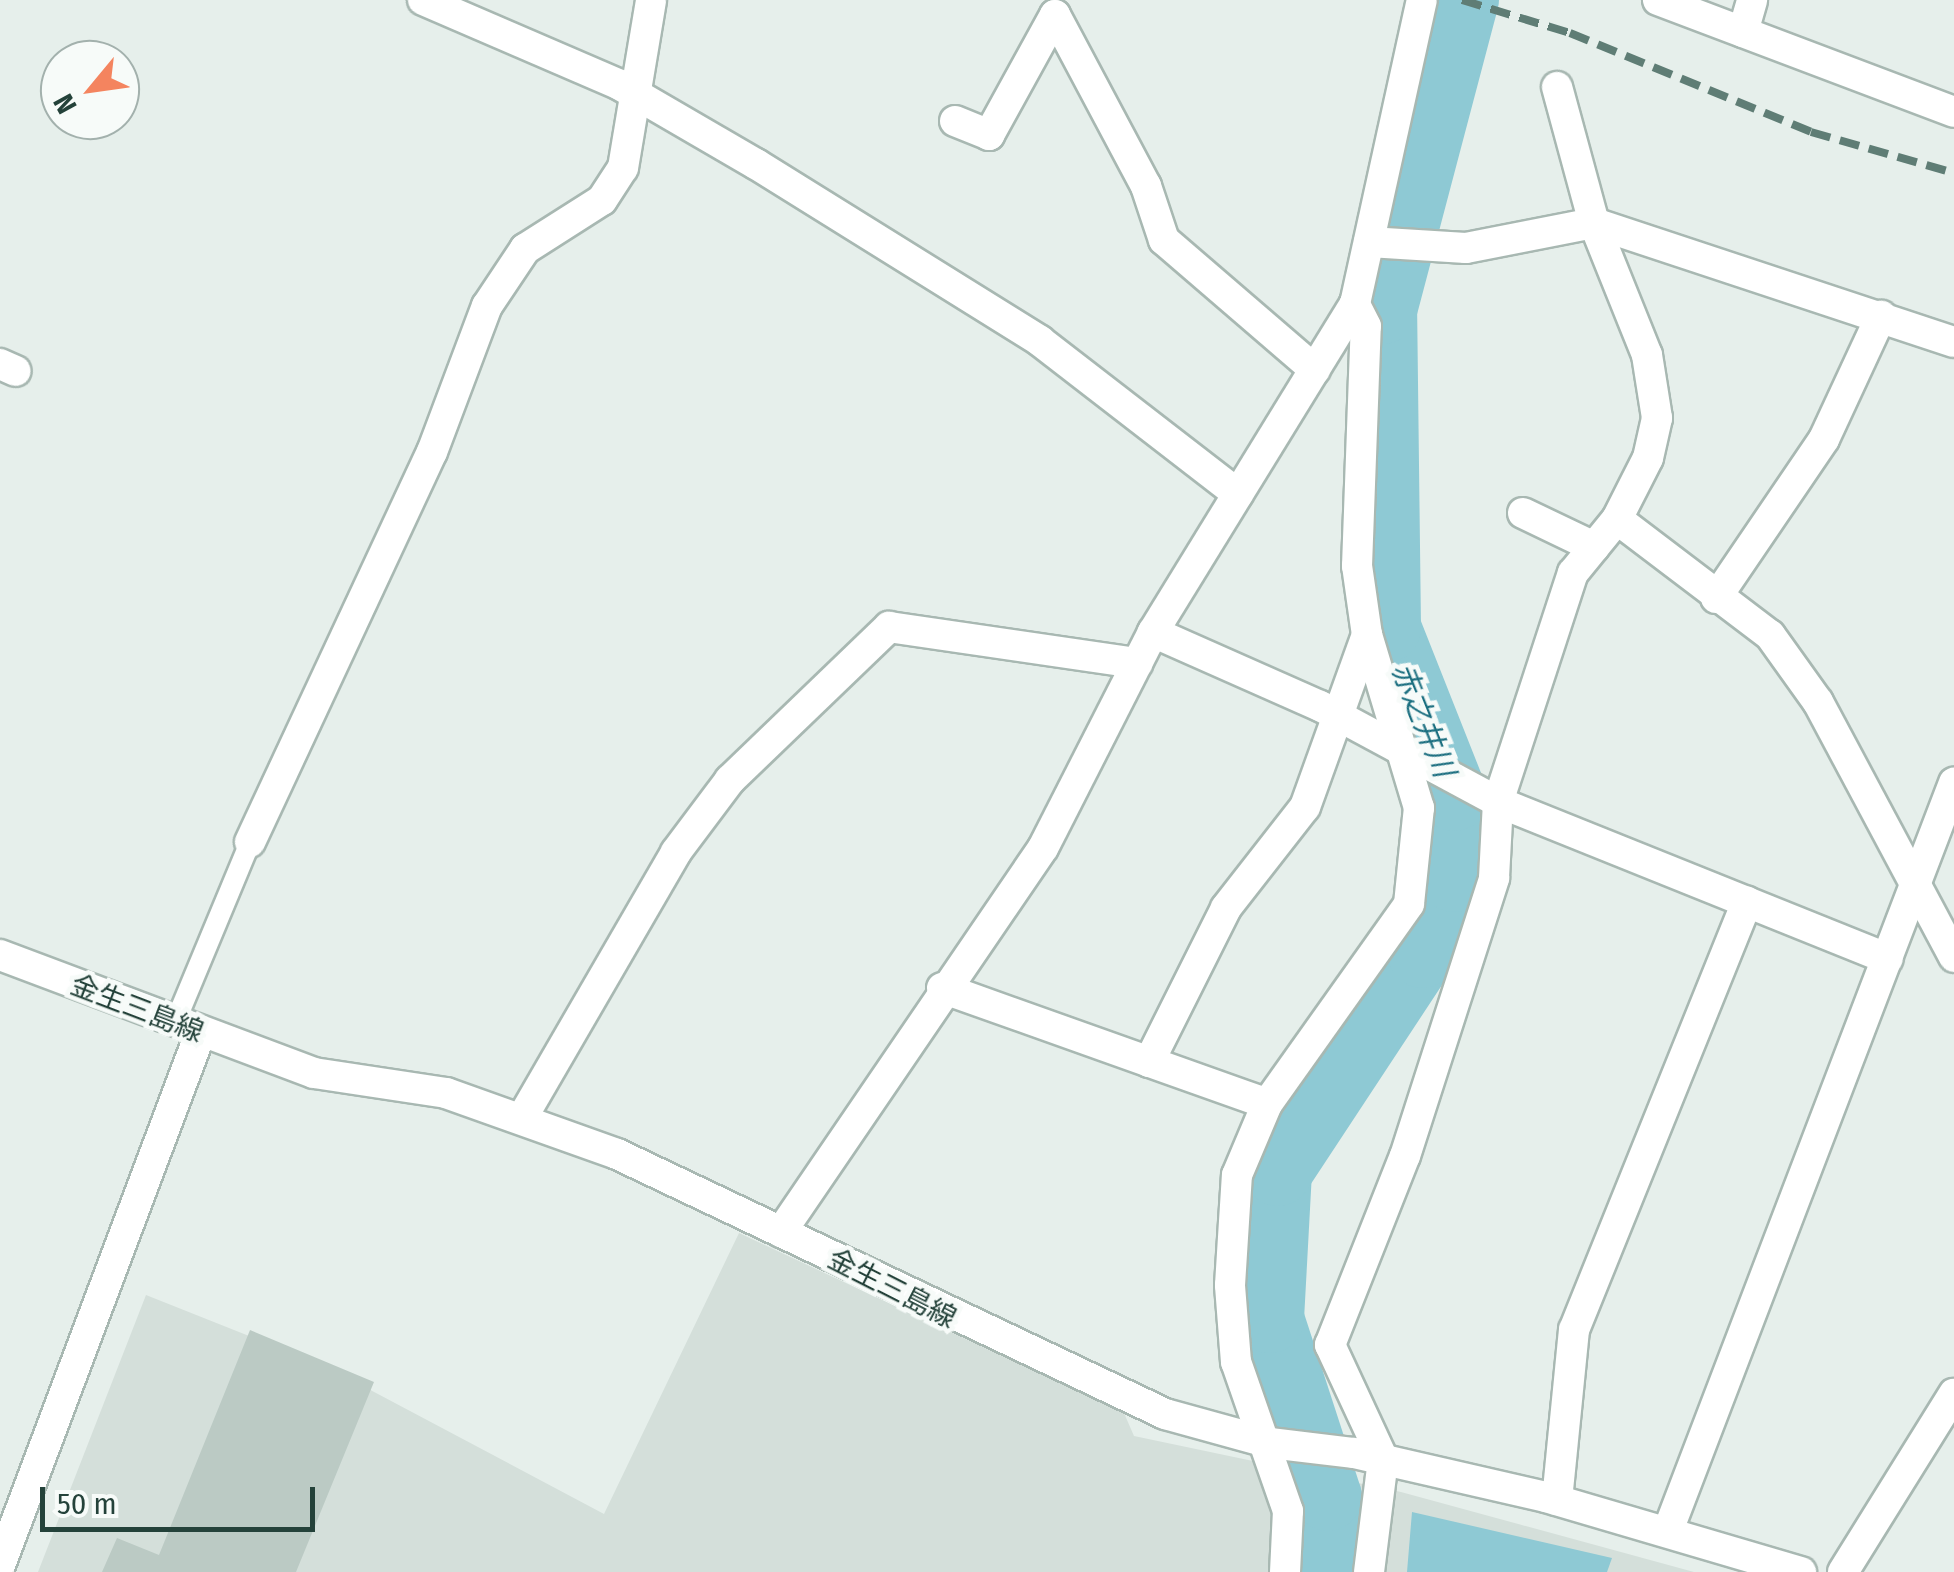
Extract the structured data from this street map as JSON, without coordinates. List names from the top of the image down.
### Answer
{
  "streets": {
    "street": ["金生三島線"]
  },
  "water": ["赤之井川"],
  "scale_bar": "50 m",
  "north": "bottom left"
}
